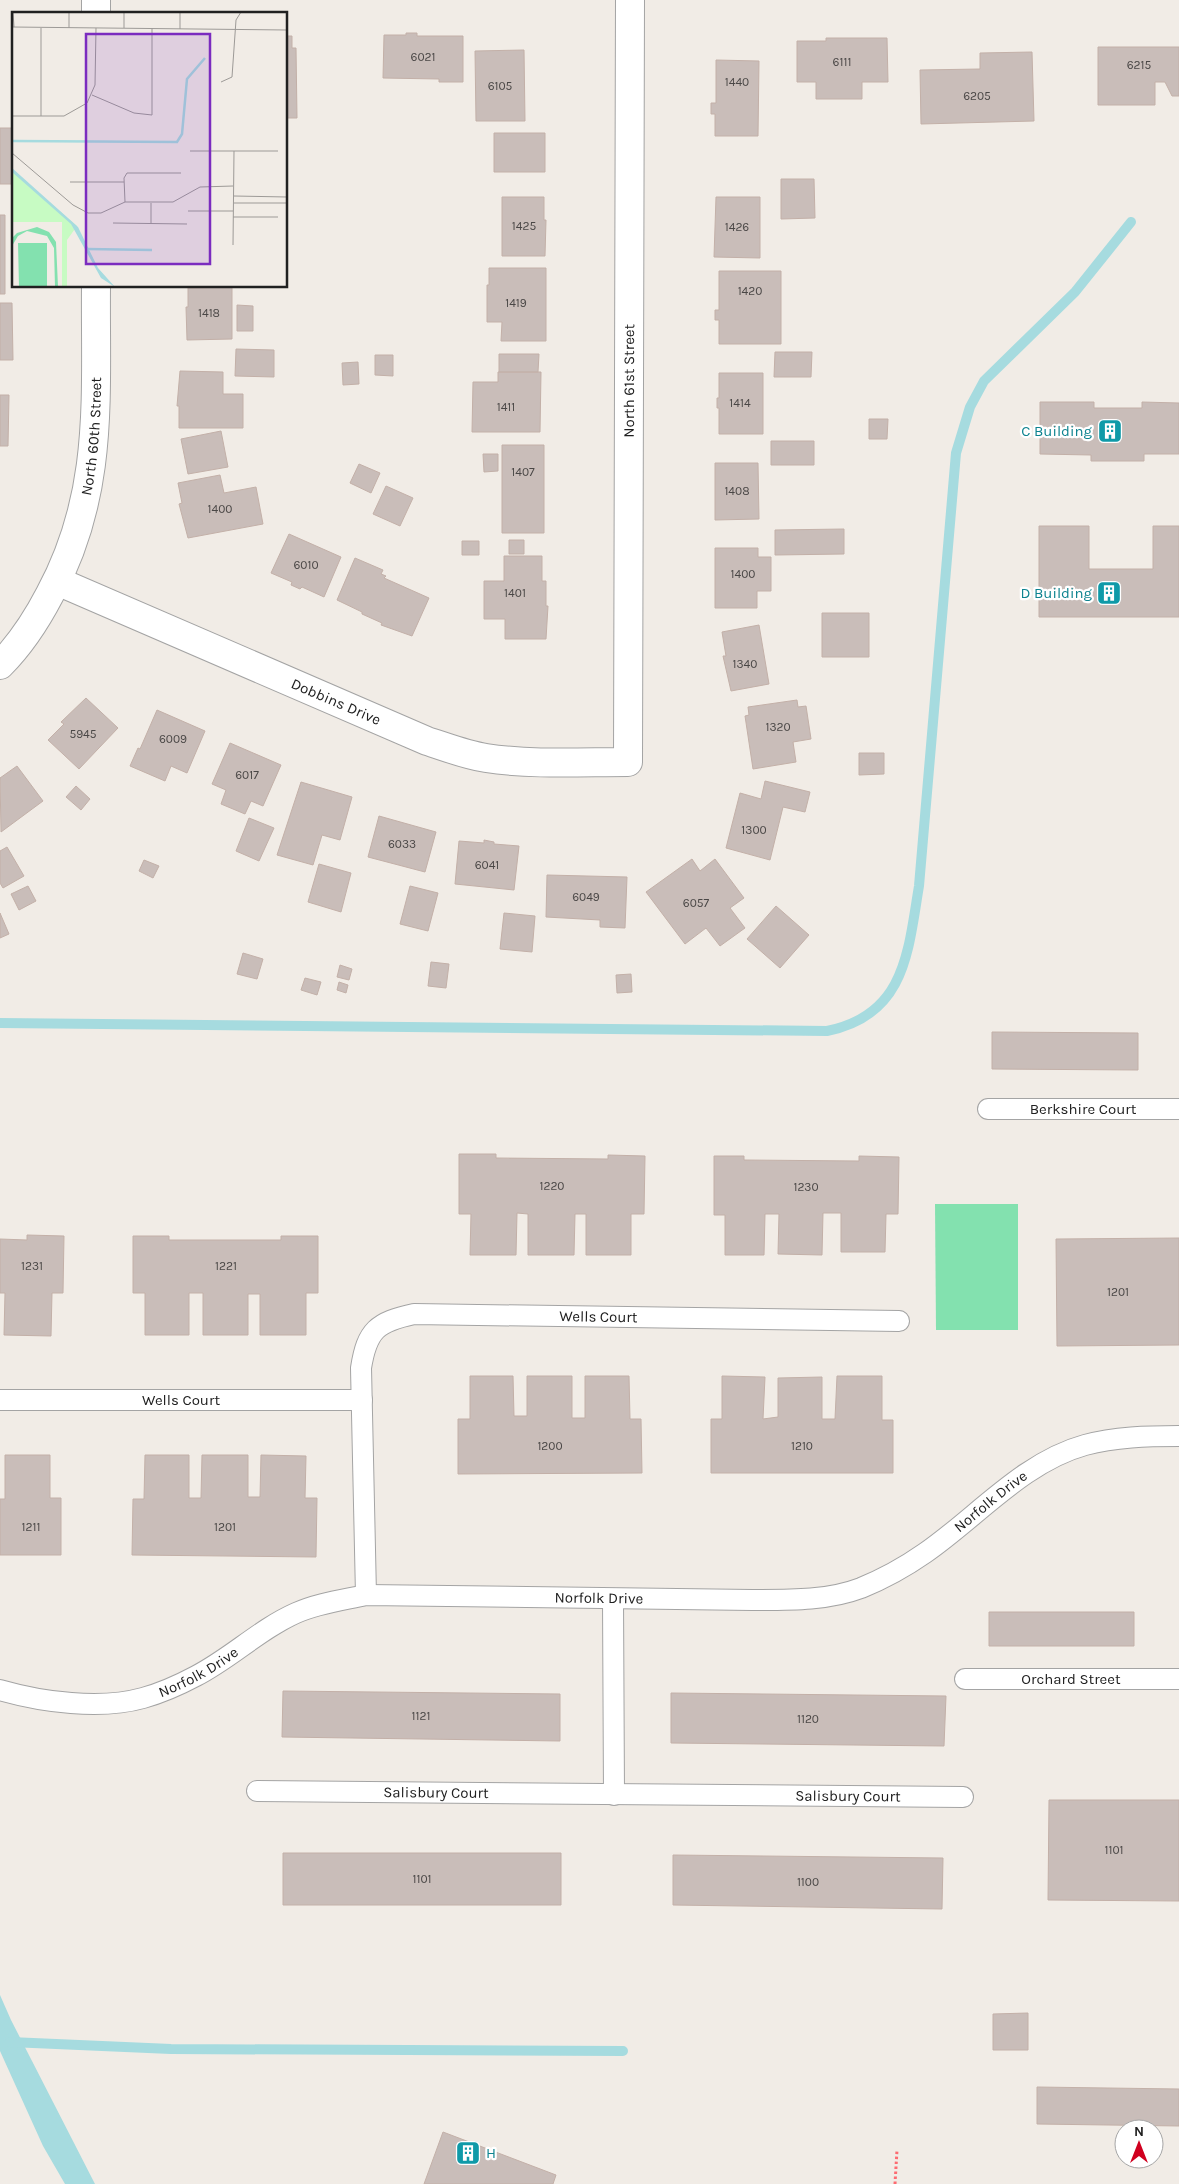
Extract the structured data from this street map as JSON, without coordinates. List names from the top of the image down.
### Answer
{
  "streets": {
    "street": ["North 61st Street", "North 60th Street", "Dobbins Drive"],
    "lane": [
      "Berkshire Court",
      "Wells Court",
      "Norfolk Drive",
      "Orchard Street",
      "Salisbury Court"
    ]
  },
  "crossings": [
    ["North 61st Street", "Dobbins Drive"],
    ["North 60th Street", "Dobbins Drive"],
    ["Wells Court", "Norfolk Drive"]
  ],
  "places": {
    "building": ["C Building", "D Building", "H"]
  },
  "house_numbers": [
    "6021",
    "6111",
    "6215",
    "1440",
    "6105",
    "6205",
    "1425",
    "1426",
    "1420",
    "1419",
    "1418",
    "1414",
    "1411",
    "1407",
    "1408",
    "1400",
    "6010",
    "1400",
    "1401",
    "1340",
    "1320",
    "5945",
    "6009",
    "6017",
    "1300",
    "6033",
    "6041",
    "6049",
    "6057",
    "1220",
    "1230",
    "1231",
    "1221",
    "1201",
    "1200",
    "1210",
    "1211",
    "1201",
    "1121",
    "1120",
    "1101",
    "1101",
    "1100"
  ],
  "north": "top"
}
